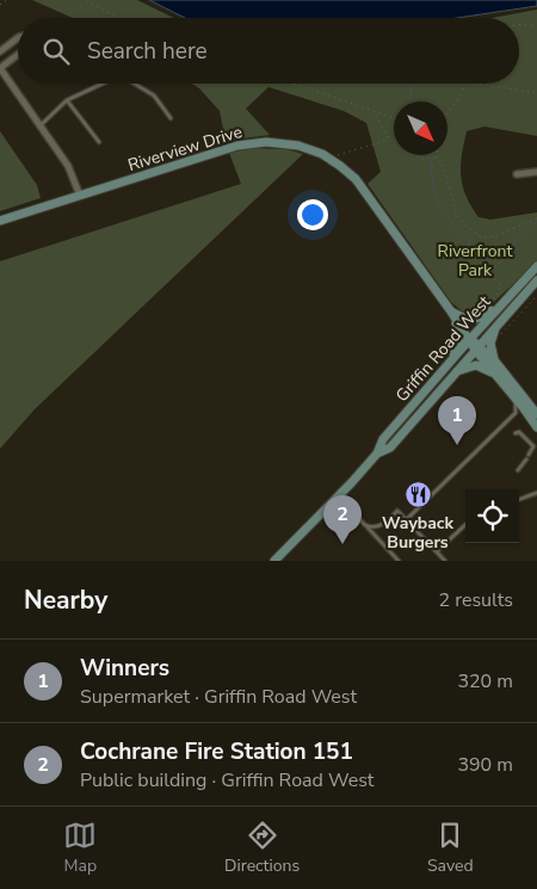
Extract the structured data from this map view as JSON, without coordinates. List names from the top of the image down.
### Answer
{
  "streets": {
    "main road": ["Riverview Drive", "Griffin Road West"]
  },
  "crossings": [
    ["Riverview Drive", "Griffin Road West"]
  ],
  "parks": ["Riverfront Park"],
  "places": {
    "restaurant": ["Wayback Burgers"]
  },
  "north": "bottom right",
  "page": {
    "search": "Search here",
    "pins": ["1", "2"],
    "heading": ["Nearby", "2 results"],
    "list": [
      {
        "mark": "1",
        "name": "Winners",
        "note": "Supermarket · Griffin Road West",
        "value": "320 m"
      },
      {
        "mark": "2",
        "name": "Cochrane Fire Station 151",
        "note": "Public building · Griffin Road West",
        "value": "390 m"
      }
    ],
    "nav": ["Map", "Directions", "Saved"]
  }
}
